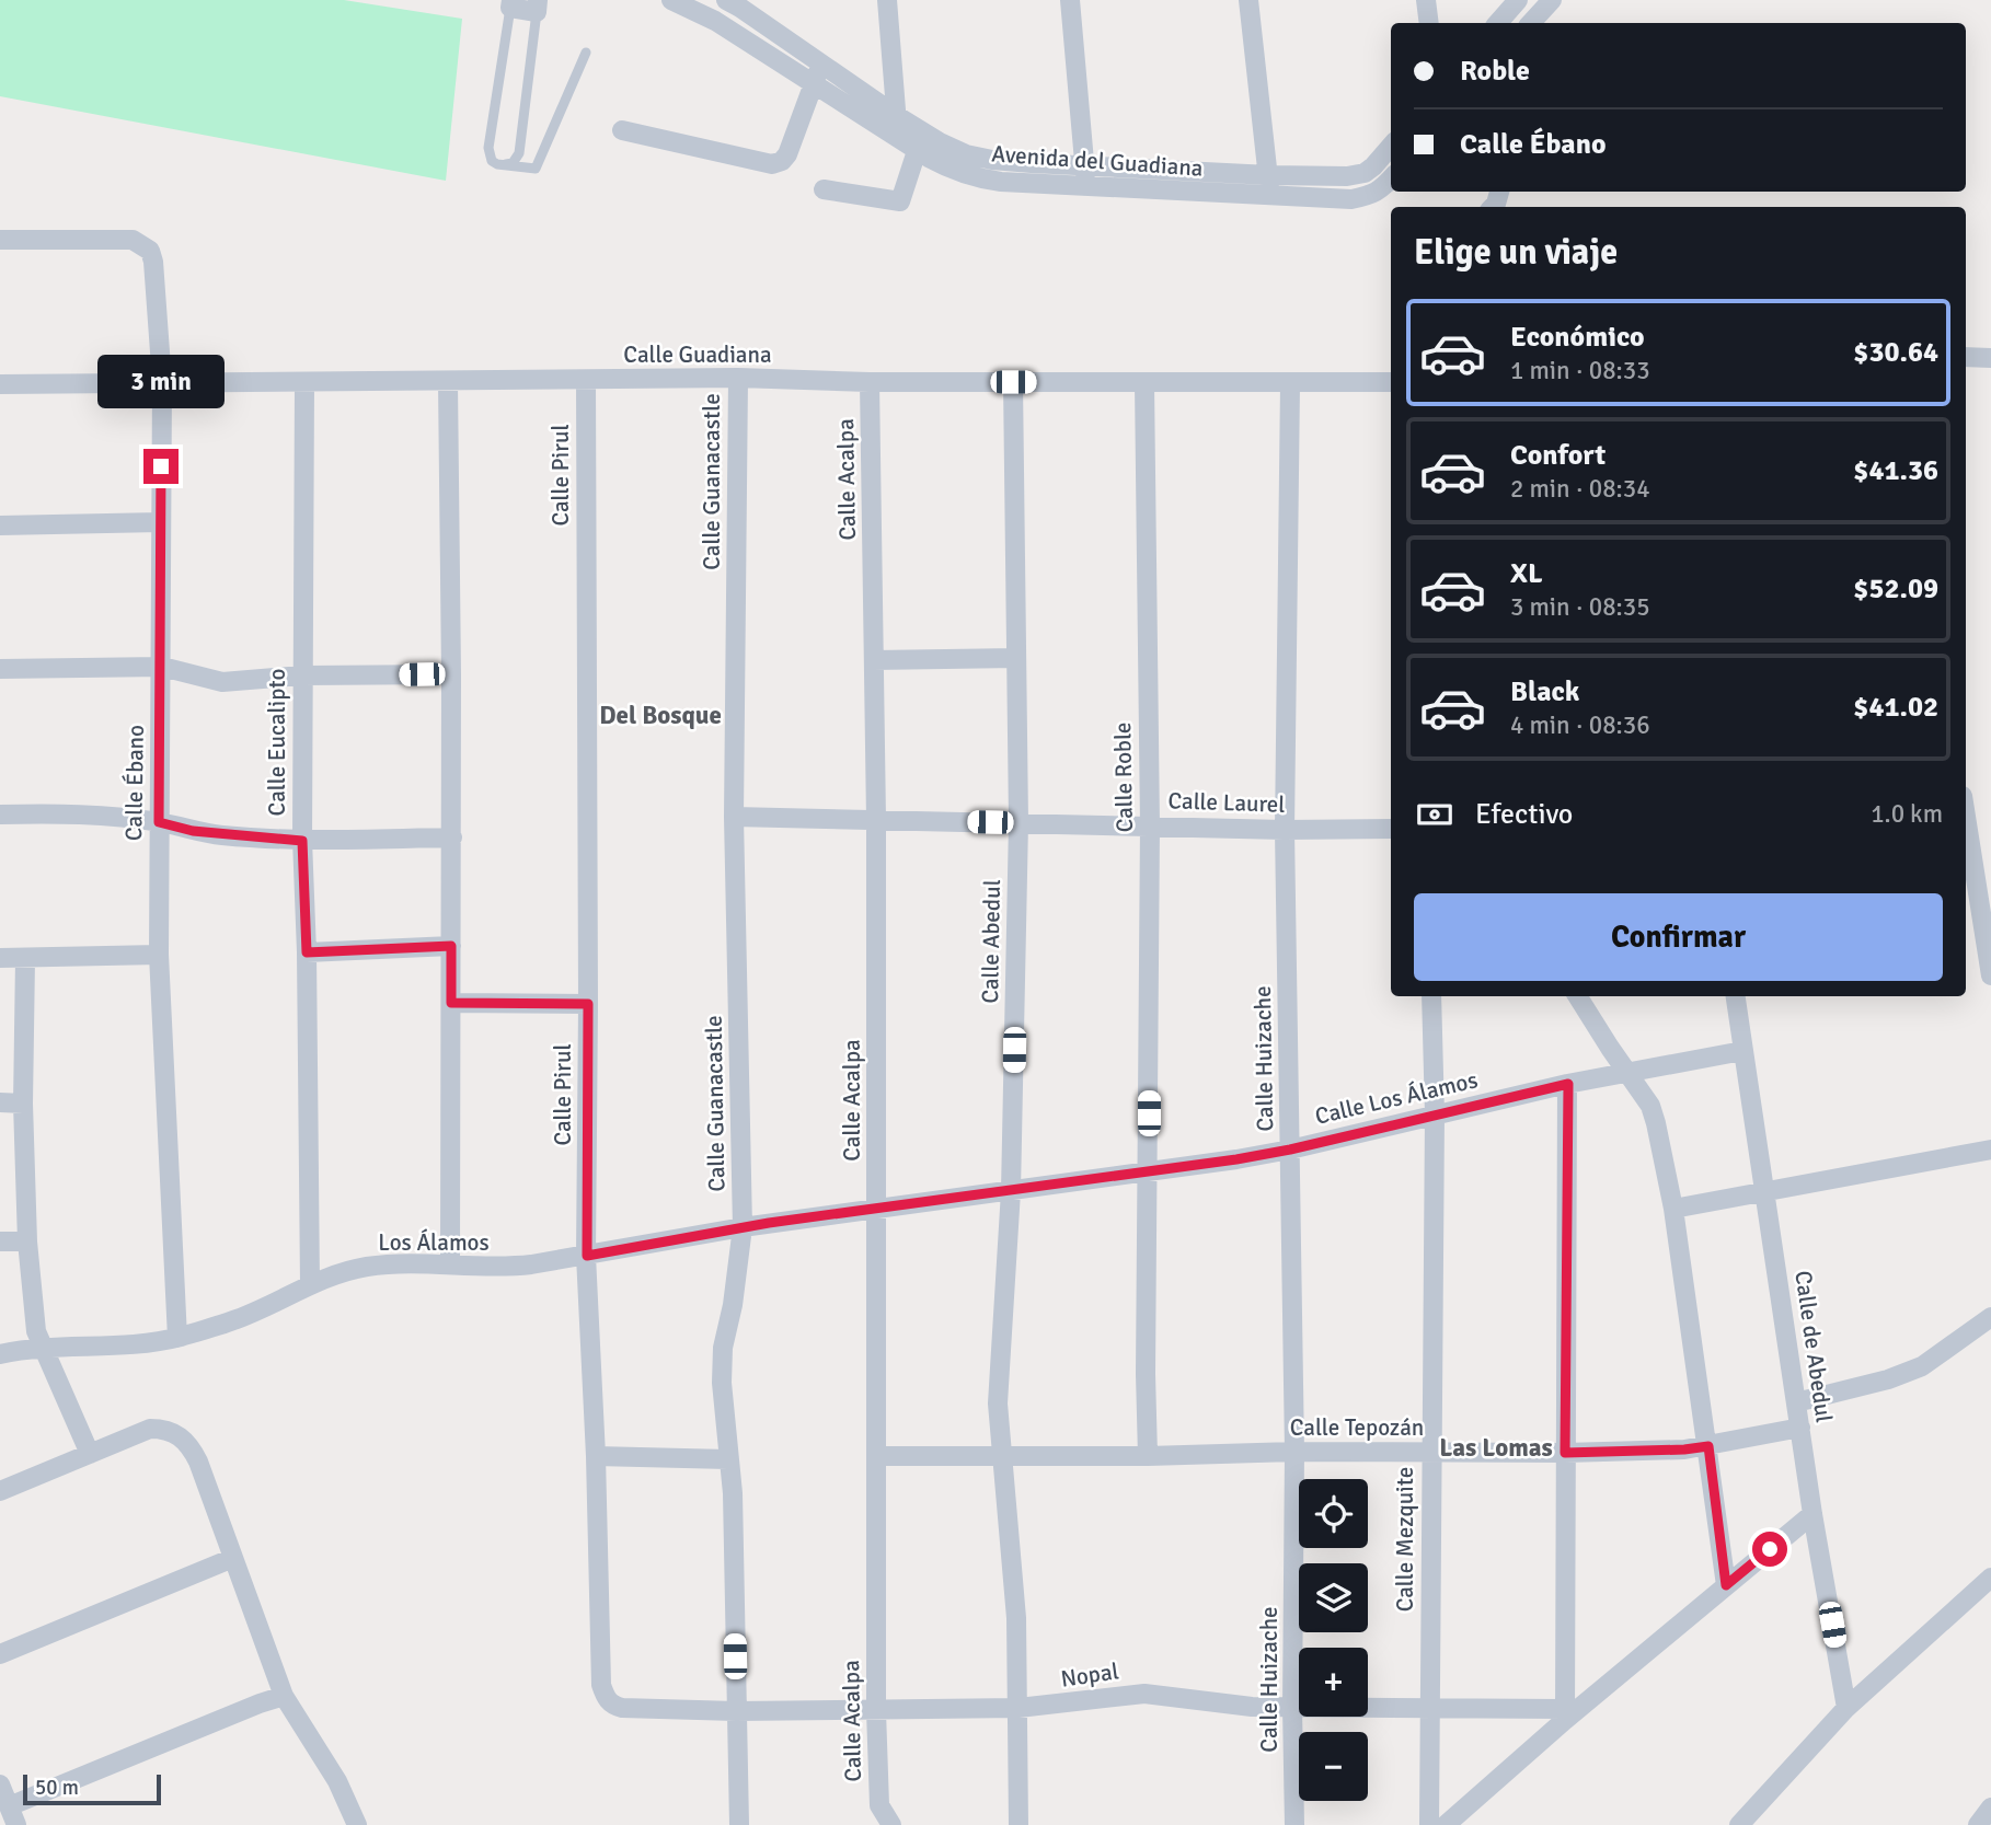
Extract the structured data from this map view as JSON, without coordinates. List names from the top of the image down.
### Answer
{
  "streets": {
    "street": [
      "Avenida del Guadiana",
      "Calle Guadiana",
      "Calle Pirul",
      "Calle Acalpa",
      "Calle Guanacastle",
      "Calle Eucalipto",
      "Calle Roble",
      "Calle Ébano",
      "Calle Laurel",
      "Calle Abedul",
      "Calle Huizache",
      "Calle Los Álamos",
      "Los Álamos",
      "Calle de Abedul",
      "Calle Tepozán",
      "Calle Mezquite",
      "Nopal"
    ]
  },
  "crossings": [
    ["Calle Guadiana", "Calle Pirul"],
    ["Calle Guadiana", "Calle Acalpa"],
    ["Calle Guadiana", "Calle Guanacastle"],
    ["Calle Guadiana", "Calle Eucalipto"],
    ["Calle Guadiana", "Calle Roble"],
    ["Calle Guadiana", "Calle Ébano"],
    ["Calle Guadiana", "Calle Abedul"],
    ["Calle Guadiana", "Calle Huizache"],
    ["Calle Pirul", "Los Álamos"],
    ["Calle Pirul", "Nopal"],
    ["Calle Acalpa", "Calle Laurel"],
    ["Calle Acalpa", "Calle Los Álamos"],
    ["Calle Acalpa", "Los Álamos"],
    ["Calle Acalpa", "Calle Tepozán"],
    ["Calle Acalpa", "Nopal"],
    ["Calle Guanacastle", "Calle Laurel"],
    ["Calle Guanacastle", "Los Álamos"],
    ["Calle Guanacastle", "Nopal"],
    ["Calle Eucalipto", "Los Álamos"],
    ["Calle Roble", "Calle Laurel"],
    ["Calle Roble", "Calle Los Álamos"],
    ["Calle Roble", "Calle Tepozán"],
    ["Calle Ébano", "Los Álamos"],
    ["Calle Laurel", "Calle Abedul"],
    ["Calle Laurel", "Calle Huizache"],
    ["Calle Abedul", "Calle Los Álamos"],
    ["Calle Abedul", "Calle Tepozán"],
    ["Calle Abedul", "Nopal"],
    ["Calle Huizache", "Calle Los Álamos"],
    ["Calle Huizache", "Calle Tepozán"],
    ["Calle Huizache", "Nopal"],
    ["Calle Los Álamos", "Los Álamos"],
    ["Calle Los Álamos", "Calle de Abedul"],
    ["Calle Los Álamos", "Calle Mezquite"],
    ["Calle de Abedul", "Calle Tepozán"],
    ["Calle Tepozán", "Calle Mezquite"],
    ["Calle Mezquite", "Nopal"]
  ],
  "districts": ["Del Bosque", "Las Lomas"],
  "scale_bar": "50 m",
  "page": {
    "banner": ["Roble", "Calle Ébano"],
    "heading": "Elige un viaje",
    "list": [
      {
        "name": "Económico",
        "note": "1 min · 08:33",
        "value": "$30.64"
      },
      {
        "name": "Confort",
        "note": "2 min · 08:34",
        "value": "$41.36"
      },
      {
        "name": "XL",
        "note": "3 min · 08:35",
        "value": "$52.09"
      },
      {
        "name": "Black",
        "note": "4 min · 08:36",
        "value": "$41.02"
      }
    ],
    "bubble": "3 min",
    "pay": ["Efectivo", "1.0 km"],
    "buttons": "Confirmar",
    "map_buttons": ["+", "−"],
    "scale": "50 m"
  }
}
